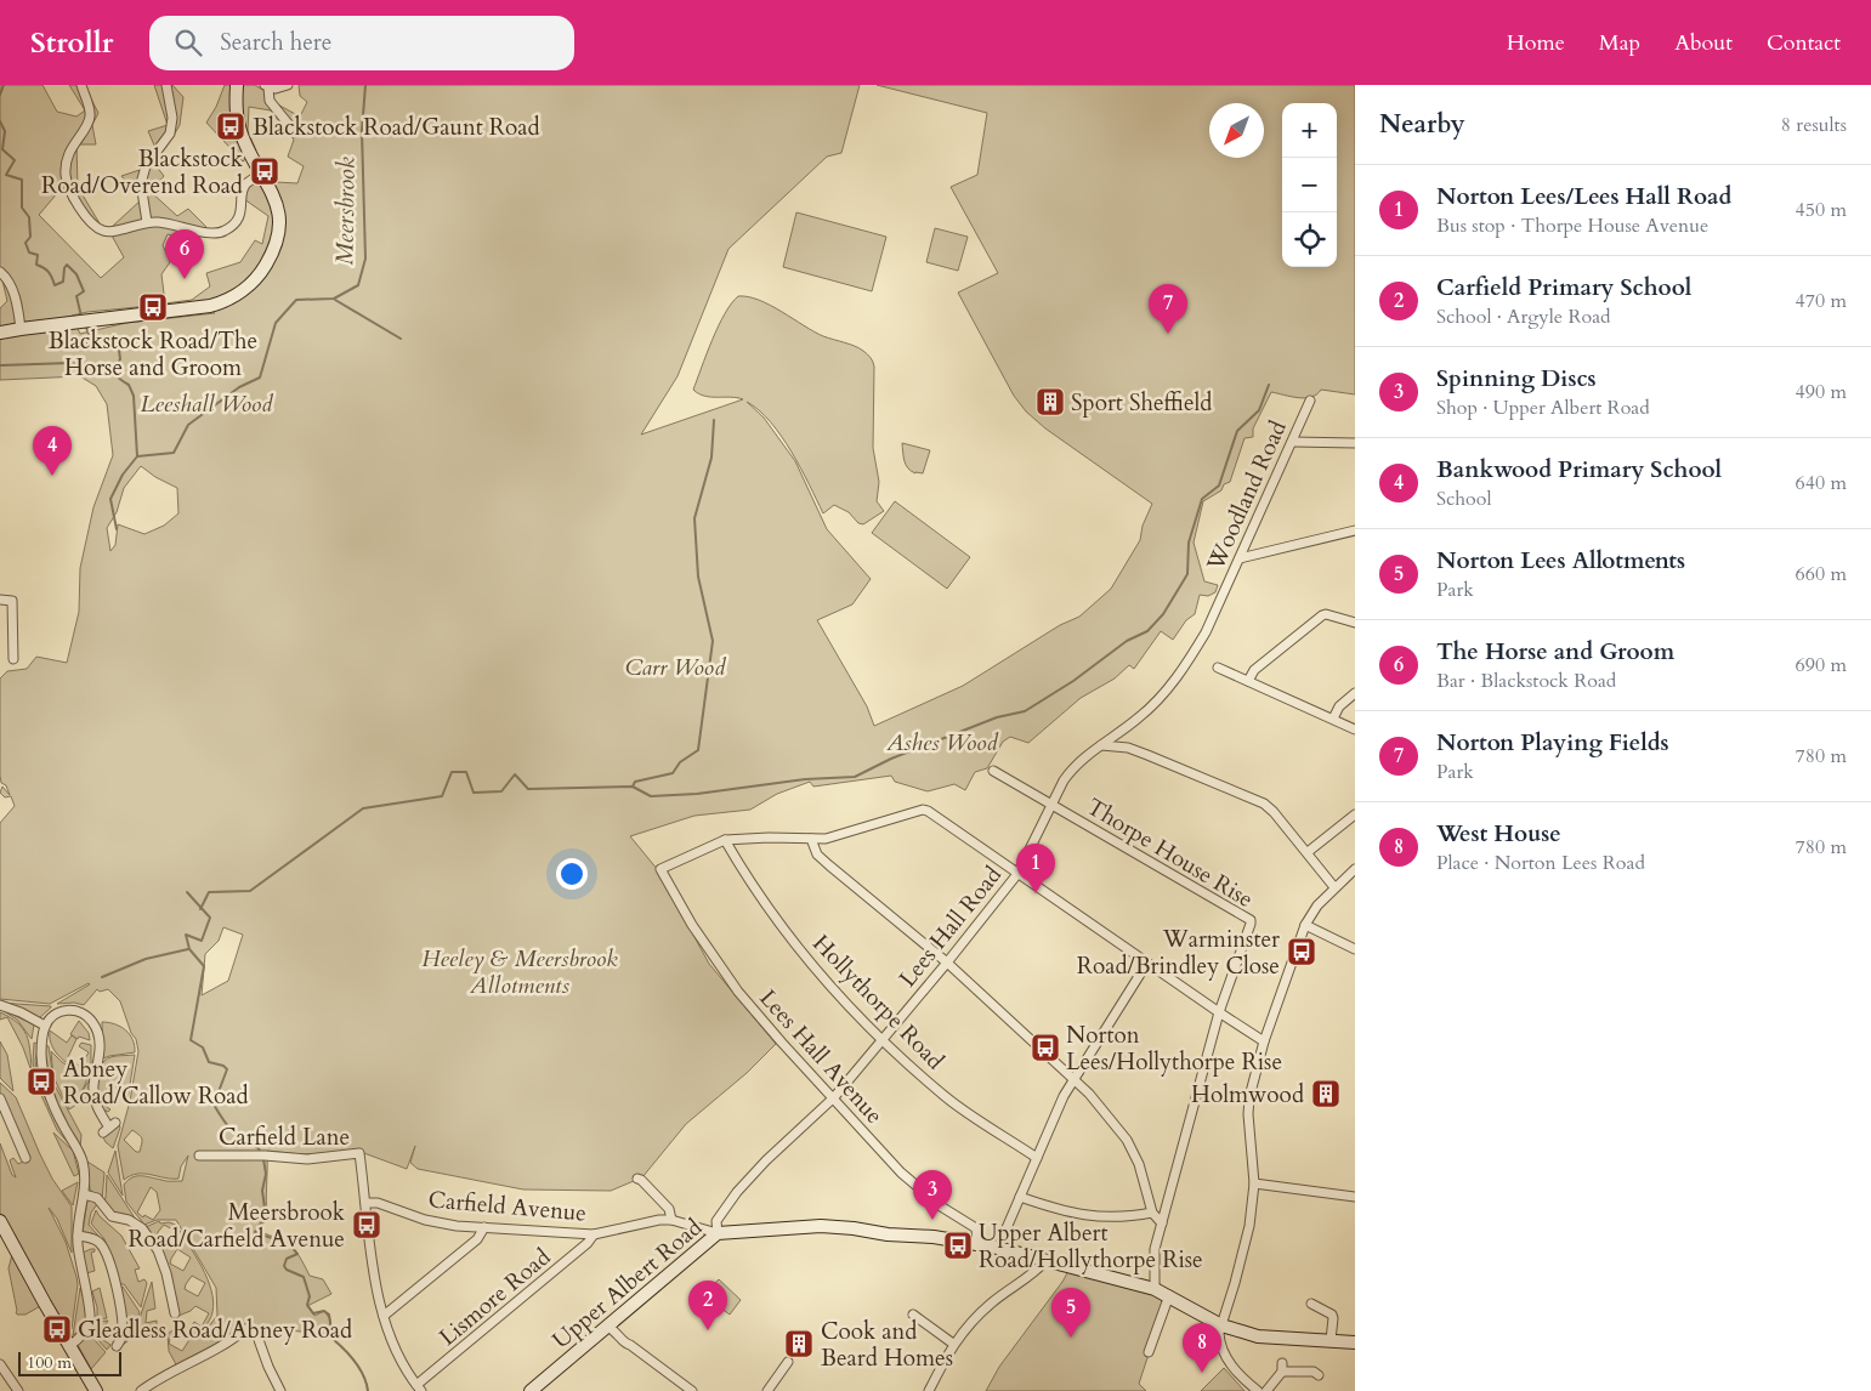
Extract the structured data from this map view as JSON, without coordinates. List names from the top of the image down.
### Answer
{
  "streets": {
    "street": [
      "Woodland Road",
      "Thorpe House Rise",
      "Lees Hall Road",
      "Hollythorpe Road",
      "Lees Hall Avenue",
      "Carfield Lane",
      "Carfield Avenue",
      "Upper Albert Road",
      "Lismore Road"
    ]
  },
  "crossings": [
    ["Woodland Road", "Lees Hall Road"],
    ["Thorpe House Rise", "Lees Hall Road"],
    ["Thorpe House Rise", "Upper Albert Road"],
    ["Lees Hall Road", "Hollythorpe Road"],
    ["Lees Hall Road", "Lees Hall Avenue"],
    ["Lees Hall Road", "Carfield Avenue"],
    ["Lees Hall Road", "Upper Albert Road"],
    ["Hollythorpe Road", "Lees Hall Avenue"],
    ["Lees Hall Avenue", "Upper Albert Road"],
    ["Carfield Lane", "Carfield Avenue"],
    ["Carfield Avenue", "Upper Albert Road"],
    ["Carfield Avenue", "Lismore Road"]
  ],
  "water": ["Meersbrook"],
  "parks": [
    "Leeshall Wood",
    "Carr Wood",
    "Ashes Wood",
    "Heeley & Meersbrook Allotments"
  ],
  "places": {
    "bus stop": [
      "Blackstock Road/Gaunt Road",
      "Blackstock Road/Overend Road",
      "Blackstock Road/The Horse and Groom",
      "Warminster Road/Brindley Close",
      "Norton Lees/Hollythorpe Rise",
      "Abney Road/Callow Road",
      "Meersbrook Road/Carfield Avenue",
      "Upper Albert Road/Hollythorpe Rise",
      "Gleadless Road/Abney Road"
    ],
    "building": ["Sport Sheffield", "Holmwood", "Cook and Beard Homes"]
  },
  "scale_bar": "100 m",
  "north": "bottom left",
  "page": {
    "header": "Strollr",
    "search": "Search here",
    "nav": [
      "Home",
      "Map",
      "About",
      "Contact"
    ],
    "heading": ["Nearby", "8 results"],
    "map_buttons": ["+", "−"],
    "list": [
      {
        "mark": "1",
        "name": "Norton Lees/Lees Hall Road",
        "note": "Bus stop · Thorpe House Avenue",
        "value": "450 m"
      },
      {
        "mark": "2",
        "name": "Carfield Primary School",
        "note": "School · Argyle Road",
        "value": "470 m"
      },
      {
        "mark": "3",
        "name": "Spinning Discs",
        "note": "Shop · Upper Albert Road",
        "value": "490 m"
      },
      {
        "mark": "4",
        "name": "Bankwood Primary School",
        "note": "School",
        "value": "640 m"
      },
      {
        "mark": "5",
        "name": "Norton Lees Allotments",
        "note": "Park",
        "value": "660 m"
      },
      {
        "mark": "6",
        "name": "The Horse and Groom",
        "note": "Bar · Blackstock Road",
        "value": "690 m"
      },
      {
        "mark": "7",
        "name": "Norton Playing Fields",
        "note": "Park",
        "value": "780 m"
      },
      {
        "mark": "8",
        "name": "West House",
        "note": "Place · Norton Lees Road",
        "value": "780 m"
      }
    ],
    "pins": [
      "6",
      "7",
      "4",
      "1",
      "3",
      "2",
      "5",
      "8"
    ],
    "scale": "100 m"
  }
}
